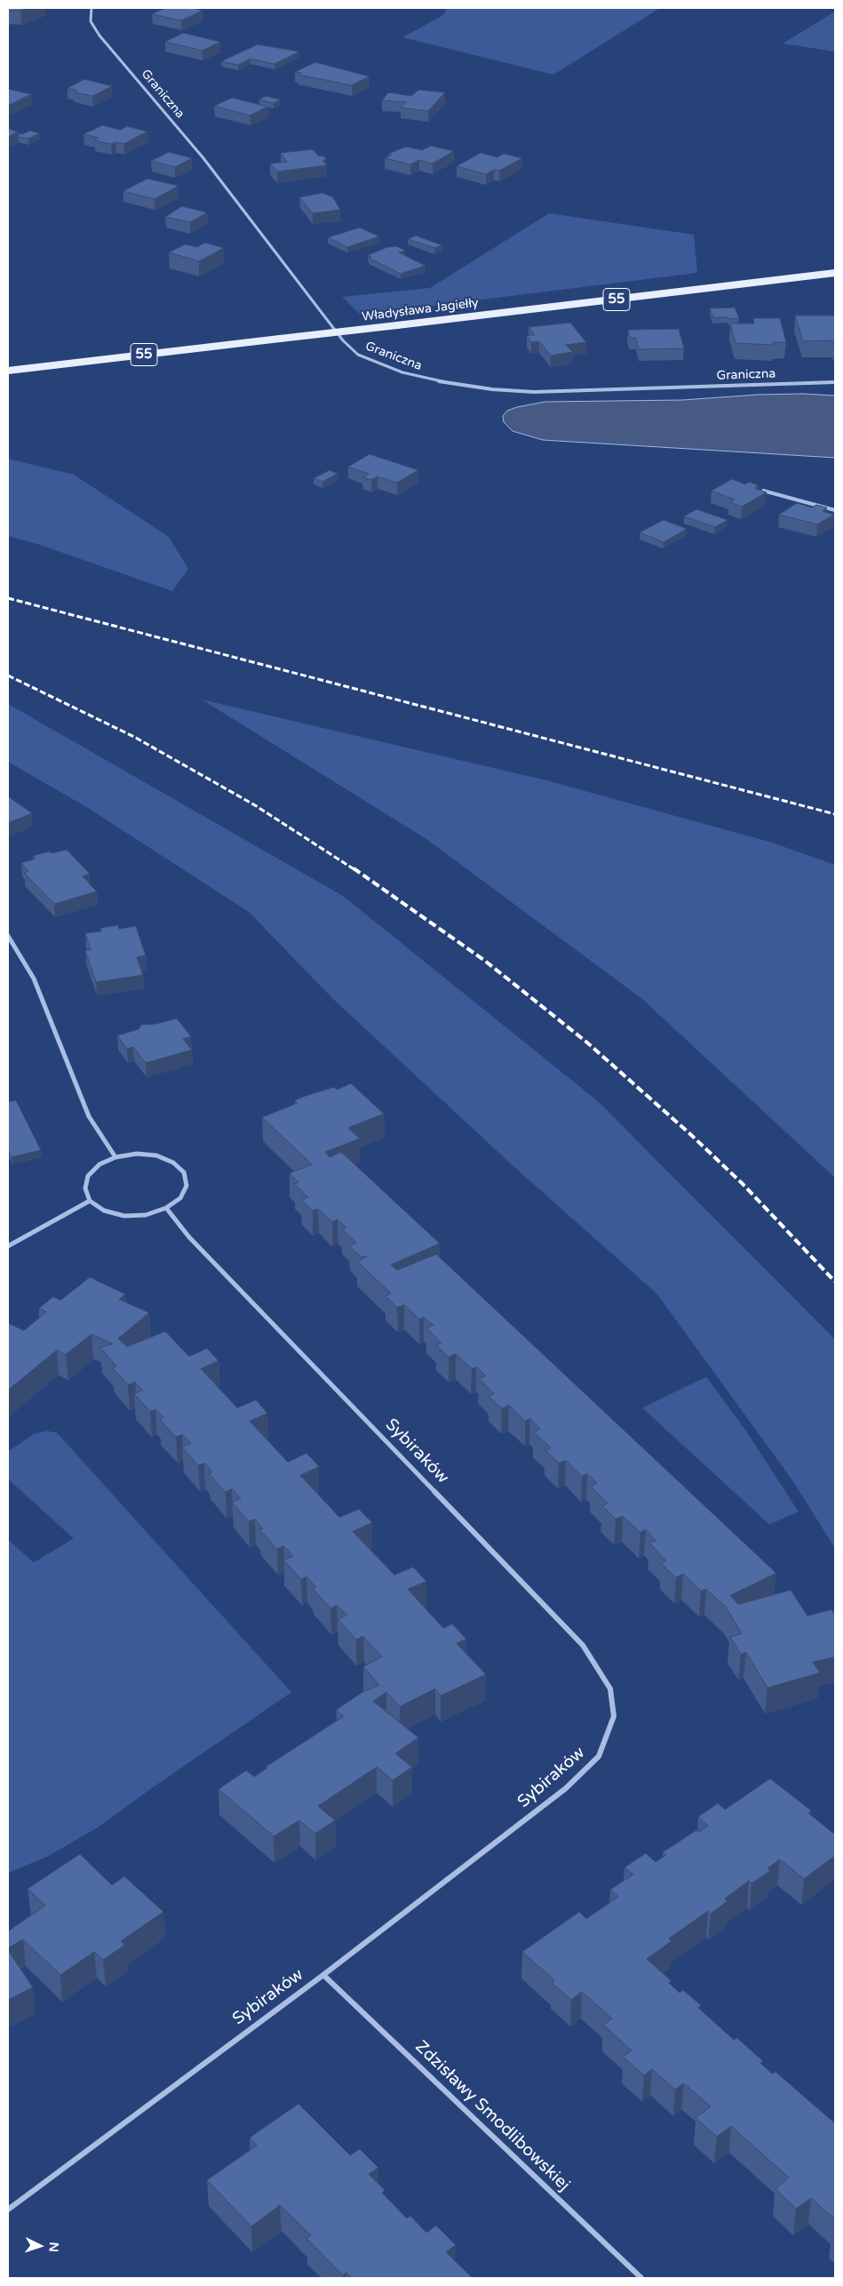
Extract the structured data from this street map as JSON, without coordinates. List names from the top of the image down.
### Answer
{
  "streets": {
    "main road": ["55", "Władysława Jagiełły"],
    "street": ["Graniczna", "Sybiraków", "Zdzisławy Smodlibowskiej"]
  },
  "crossings": [
    ["Sybiraków", "Zdzisławy Smodlibowskiej"]
  ],
  "north": "right"
}
